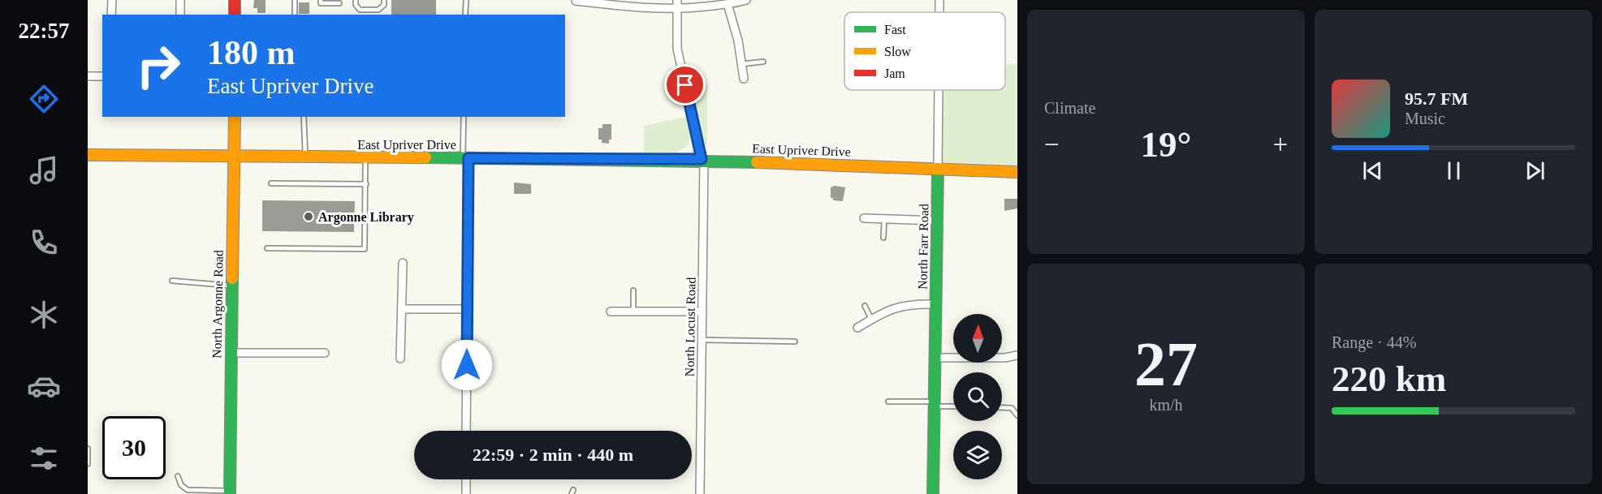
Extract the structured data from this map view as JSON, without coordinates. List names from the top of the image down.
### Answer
{
  "streets": {
    "street": [
      "East Upriver Drive",
      "North Farr Road",
      "North Argonne Road",
      "North Locust Road"
    ]
  },
  "crossings": [
    ["East Upriver Drive", "North Farr Road"],
    ["East Upriver Drive", "North Argonne Road"],
    ["East Upriver Drive", "North Locust Road"]
  ],
  "places": ["Argonne Library"],
  "legend": ["Fast", "Slow", "Jam"],
  "north": "top",
  "page": {
    "tabs": "22:57",
    "tile": [
      "Climate",
      ["27", "km/h"],
      ["Range · 44%", "220 km"]
    ],
    "turn": ["180 m", "East Upriver Drive"],
    "song": ["95.7 FM", "Music"],
    "heat": ["−", "19°", "+"],
    "limit": "30",
    "trip": "22:59 · 2 min · 440 m"
  }
}
